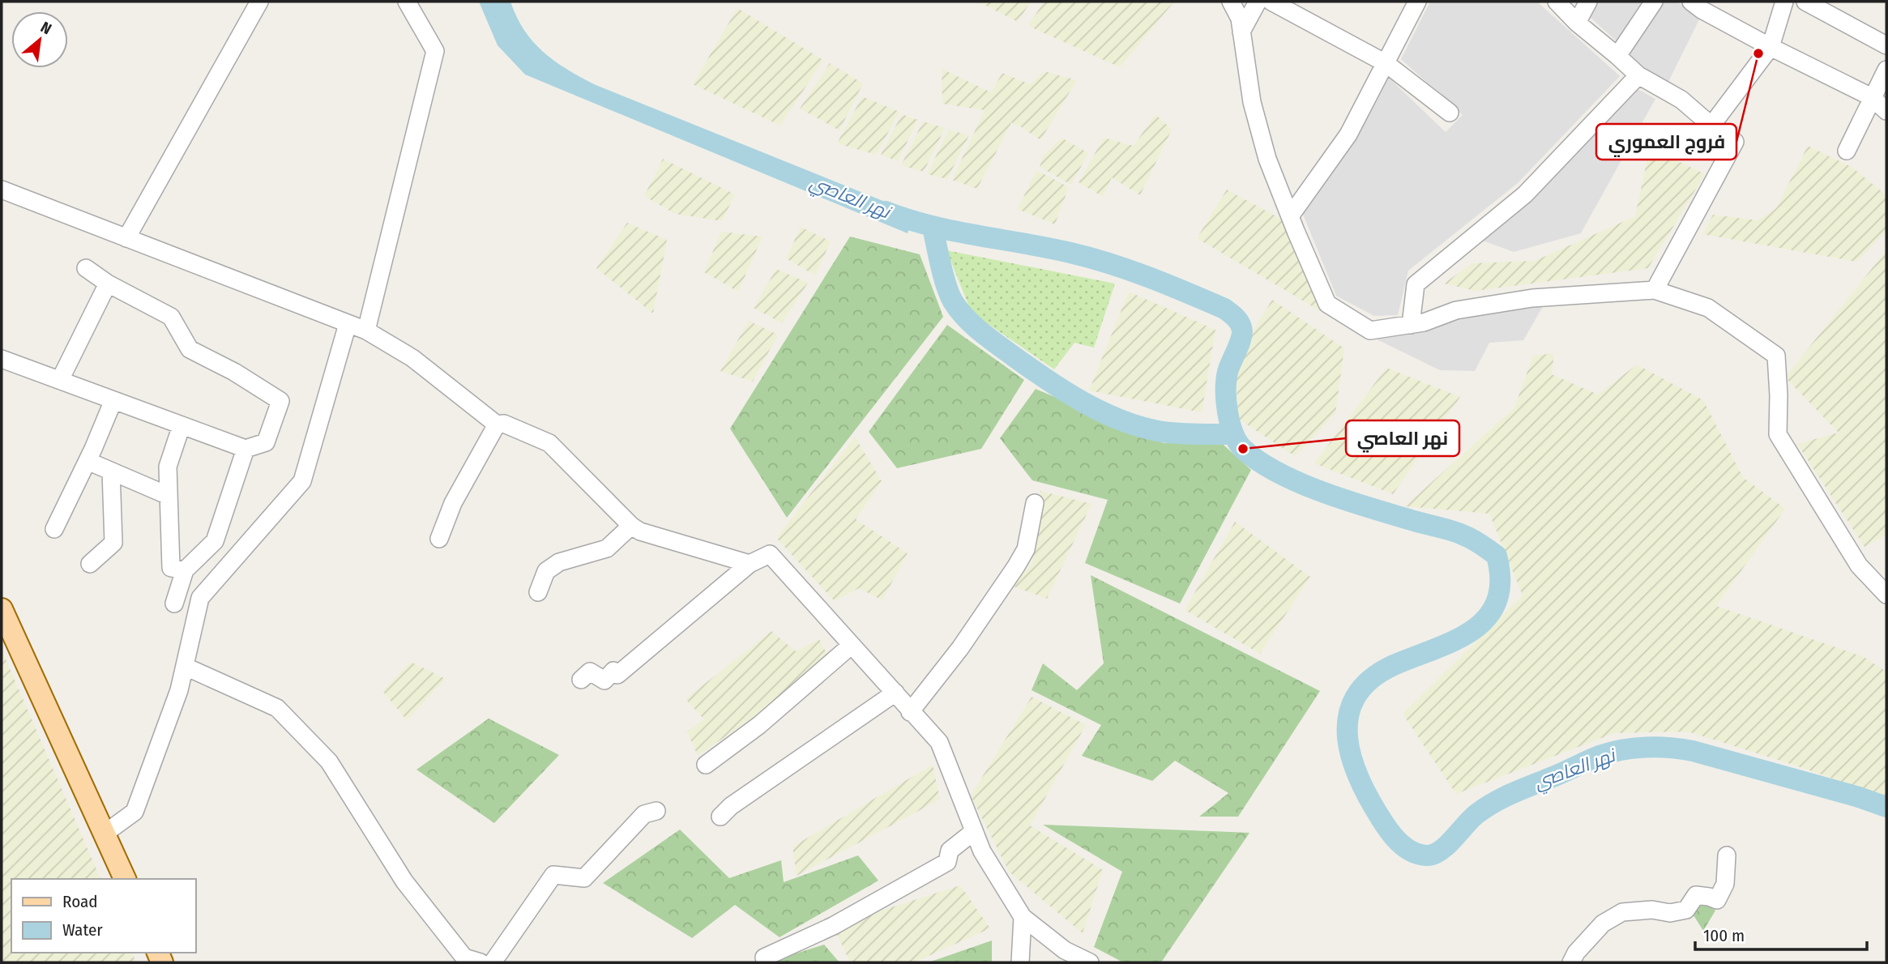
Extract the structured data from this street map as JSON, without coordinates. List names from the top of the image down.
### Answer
{
  "water": ["نهر العاصي"],
  "places": ["فروج العموري", "نهر العاصي"],
  "legend": ["Road", "Water"],
  "scale_bar": "100 m",
  "north": "top right"
}
